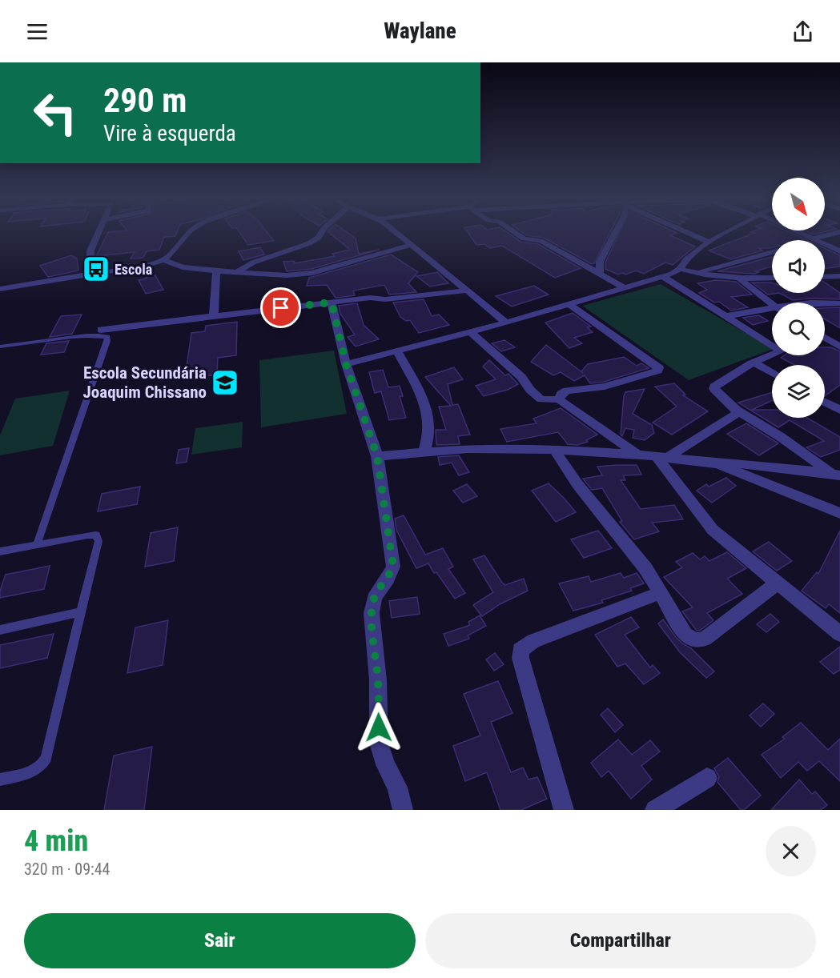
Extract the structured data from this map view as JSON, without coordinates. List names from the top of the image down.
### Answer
{
  "places": {
    "bus stop": ["Escola"],
    "school or university": ["Escola Secundária Joaquim Chissano"]
  },
  "north": "bottom right",
  "page": {
    "header": "Waylane",
    "turn": ["290 m", "Vire à esquerda"],
    "heading": ["4 min", "320 m · 09:44"],
    "buttons": ["Sair", "Compartilhar"]
  }
}
